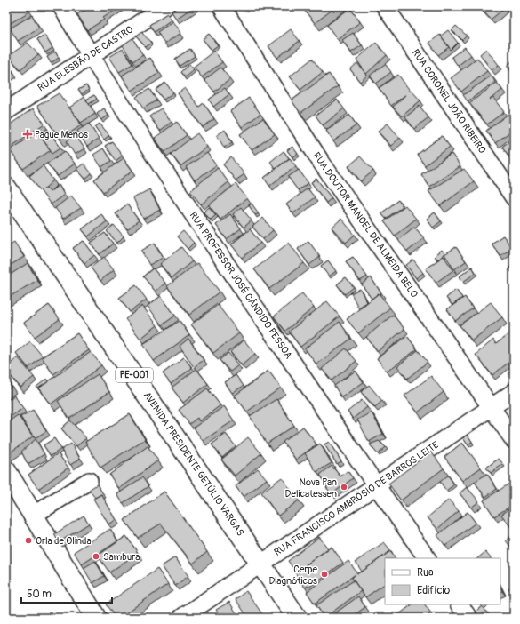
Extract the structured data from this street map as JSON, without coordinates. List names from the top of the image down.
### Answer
{
  "streets": {
    "main road": ["PE-001", "AVENIDA PRESIDENTE GETÚLIO VARGAS"],
    "street": [
      "RUA ELESBÃO DE CASTRO",
      "RUA CORONEL JOÃO RIBEIRO",
      "RUA DOUTOR MANOEL DE ALMEIDA BELO",
      "RUA PROFESSOR JOSÉ CÂNDIDO PESSOA",
      "RUA FRANCISCO AMBRÓSIO DE BARROS LEITE"
    ]
  },
  "crossings": [
    ["RUA ELESBÃO DE CASTRO", "RUA PROFESSOR JOSÉ CÂNDIDO PESSOA"],
    ["RUA DOUTOR MANOEL DE ALMEIDA BELO", "RUA FRANCISCO AMBRÓSIO DE BARROS LEITE"],
    ["RUA PROFESSOR JOSÉ CÂNDIDO PESSOA", "RUA FRANCISCO AMBRÓSIO DE BARROS LEITE"],
    ["AVENIDA PRESIDENTE GETÚLIO VARGAS", "RUA FRANCISCO AMBRÓSIO DE BARROS LEITE"]
  ],
  "places": {
    "health": ["Pague Menos"],
    "other": [
      "Nova Pan Delicatessen",
      "Orla de Olinda",
      "Sambura",
      "Cerpe Diagnóticos"
    ]
  },
  "legend": ["Rua", "Edifício"],
  "scale_bar": "50 m"
}
